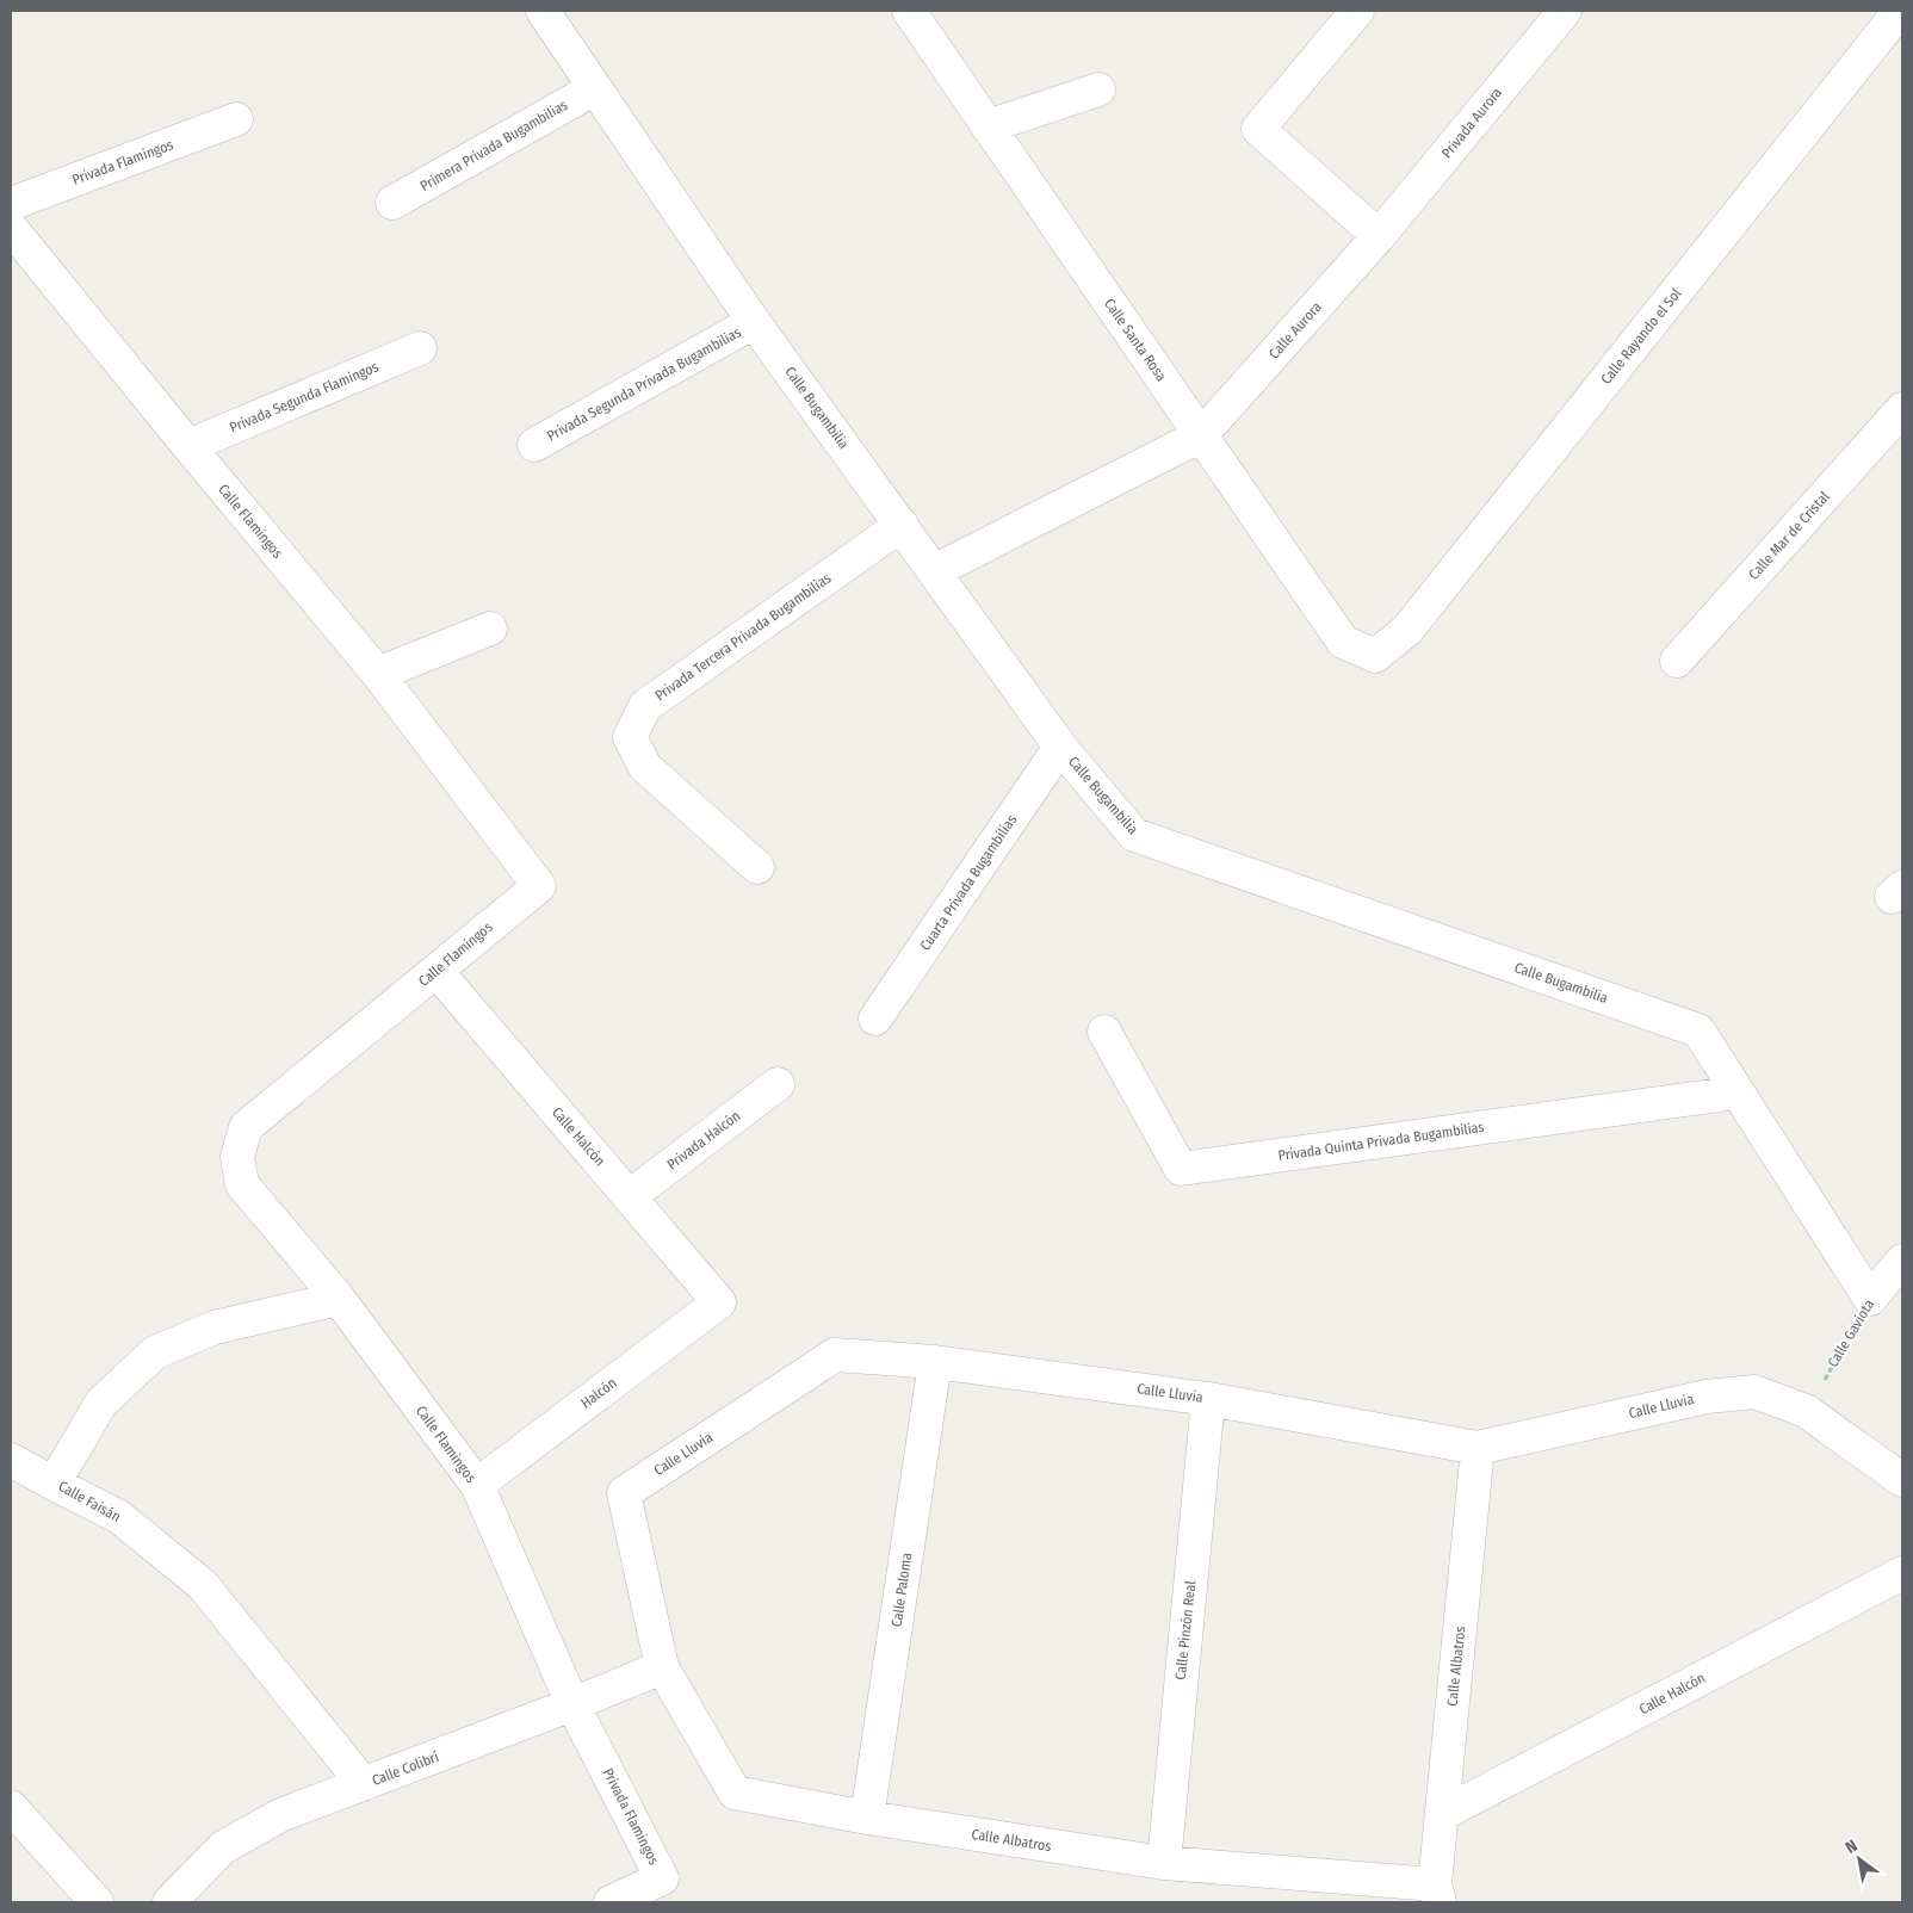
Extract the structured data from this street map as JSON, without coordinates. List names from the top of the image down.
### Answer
{
  "streets": {
    "street": [
      "Privada Aurora",
      "Primera Privada Bugambilias",
      "Privada Flamingos",
      "Calle Aurora",
      "Calle Rayando el Sol",
      "Calle Santa Rosa",
      "Privada Segunda Privada Bugambilias",
      "Privada Segunda Flamingos",
      "Calle Bugambilia",
      "Calle Flamingos",
      "Calle Mar de Cristal",
      "Privada Tercera Privada Bugambilias",
      "Cuarta Privada Bugambilias",
      "Calle Halcón",
      "Privada Halcón",
      "Privada Quinta Privada Bugambilias",
      "Calle Gaviota",
      "Halcón",
      "Calle Lluvia",
      "Calle Faisán",
      "Calle Paloma",
      "Calle Pinzón Real",
      "Calle Albatros",
      "Calle Colibrí"
    ]
  },
  "crossings": [
    ["Privada Aurora", "Calle Aurora"],
    ["Primera Privada Bugambilias", "Calle Bugambilia"],
    ["Privada Flamingos", "Calle Flamingos"],
    ["Privada Flamingos", "Calle Colibrí"],
    ["Calle Aurora", "Calle Santa Rosa"],
    ["Calle Aurora", "Calle Bugambilia"],
    ["Calle Rayando el Sol", "Calle Santa Rosa"],
    ["Privada Segunda Privada Bugambilias", "Calle Bugambilia"],
    ["Privada Segunda Flamingos", "Calle Flamingos"],
    ["Calle Bugambilia", "Privada Tercera Privada Bugambilias"],
    ["Calle Bugambilia", "Cuarta Privada Bugambilias"],
    ["Calle Bugambilia", "Privada Quinta Privada Bugambilias"],
    ["Calle Bugambilia", "Calle Gaviota"],
    ["Calle Flamingos", "Calle Halcón"],
    ["Calle Flamingos", "Halcón"],
    ["Calle Flamingos", "Calle Faisán"],
    ["Calle Flamingos", "Calle Colibrí"],
    ["Calle Halcón", "Privada Halcón"],
    ["Calle Halcón", "Halcón"],
    ["Calle Halcón", "Calle Albatros"],
    ["Calle Gaviota", "Calle Lluvia"],
    ["Calle Lluvia", "Calle Paloma"],
    ["Calle Lluvia", "Calle Pinzón Real"],
    ["Calle Lluvia", "Calle Albatros"],
    ["Calle Lluvia", "Calle Colibrí"],
    ["Calle Faisán", "Calle Colibrí"],
    ["Calle Paloma", "Calle Albatros"],
    ["Calle Pinzón Real", "Calle Albatros"],
    ["Calle Albatros", "Calle Colibrí"]
  ],
  "north": "top left"
}
